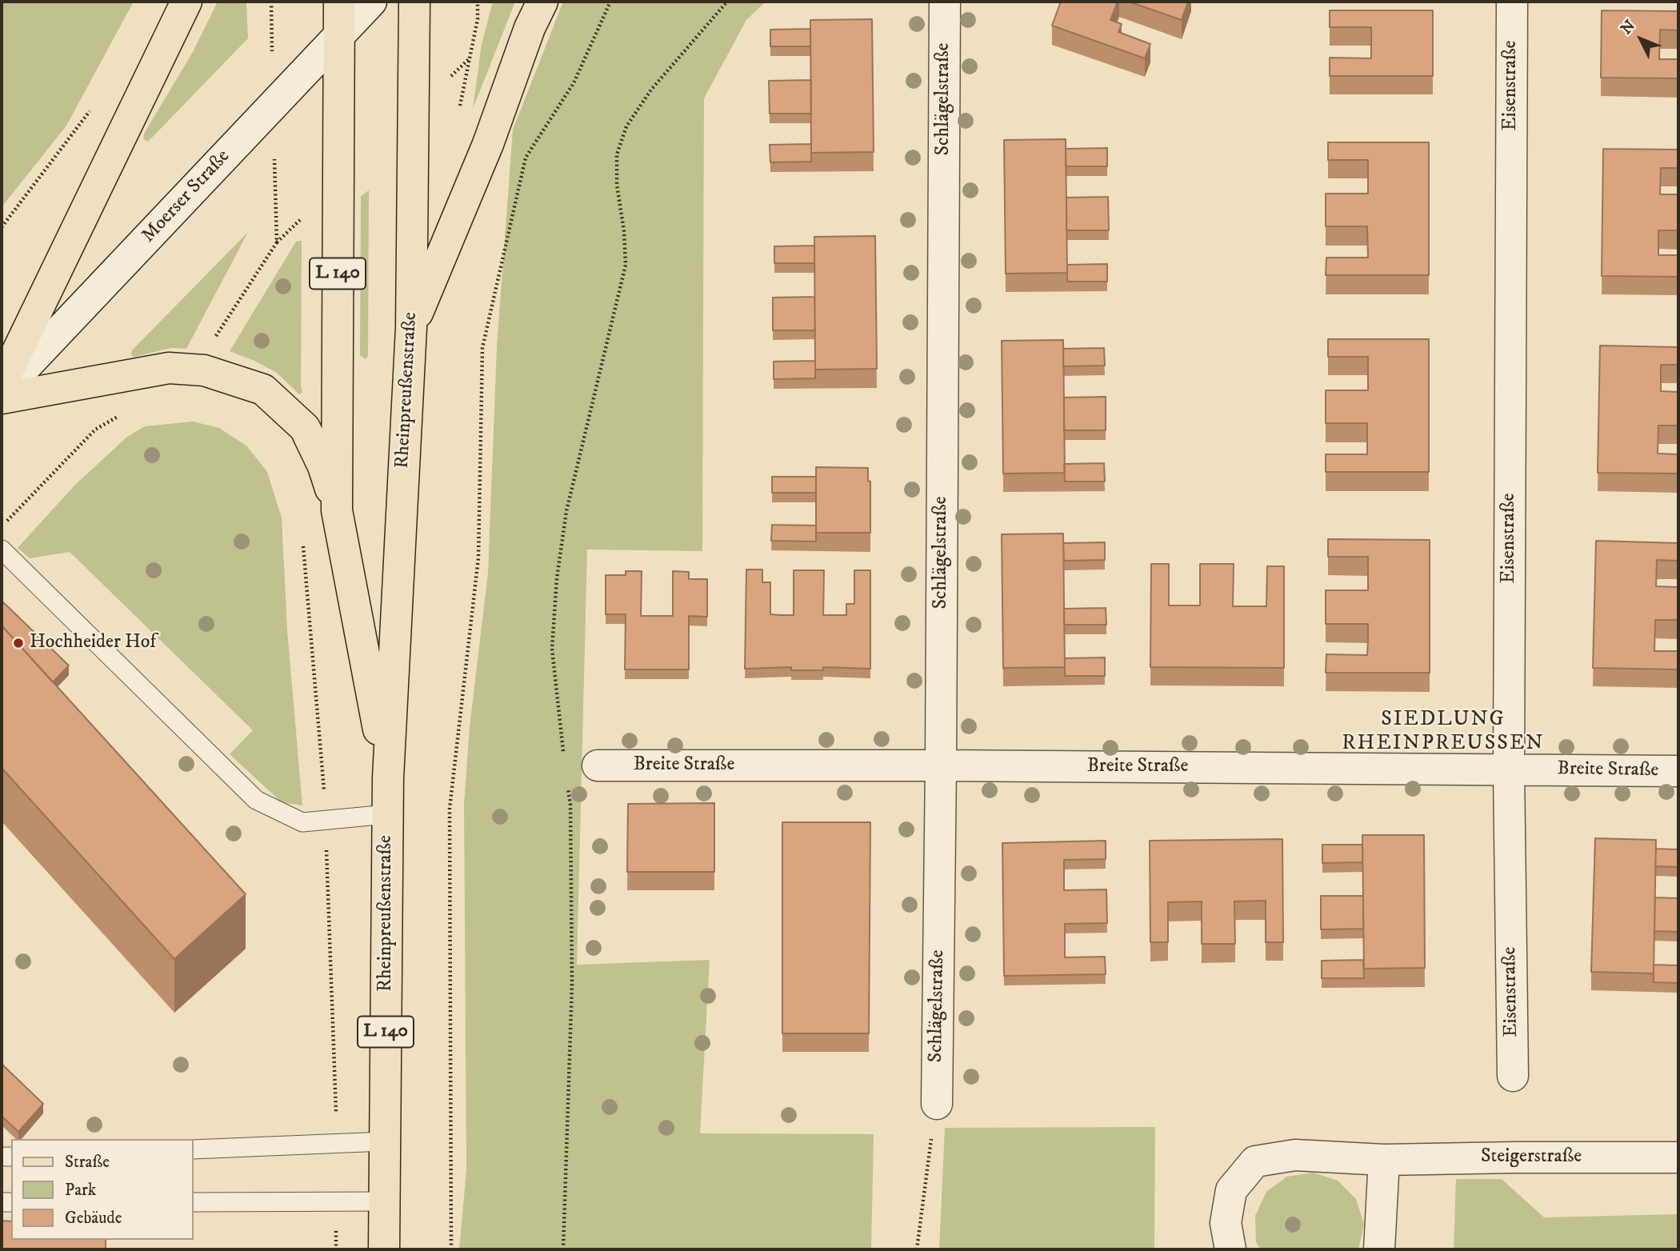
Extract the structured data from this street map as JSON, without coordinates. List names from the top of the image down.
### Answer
{
  "streets": {
    "main road": ["L 140", "Rheinpreußenstraße"],
    "street": [
      "Eisenstraße",
      "Schlägelstraße",
      "Moerser Straße",
      "Breite Straße",
      "Steigerstraße"
    ]
  },
  "crossings": [
    ["Eisenstraße", "Breite Straße"],
    ["Schlägelstraße", "Breite Straße"],
    ["Moerser Straße", "L 140"],
    ["Moerser Straße", "Rheinpreußenstraße"],
    ["L 140", "Rheinpreußenstraße"]
  ],
  "districts": ["SIEDLUNG RHEINPREUSSEN"],
  "places": ["Hochheider Hof"],
  "legend": ["Straße", "Park", "Gebäude"],
  "north": "top left"
}
